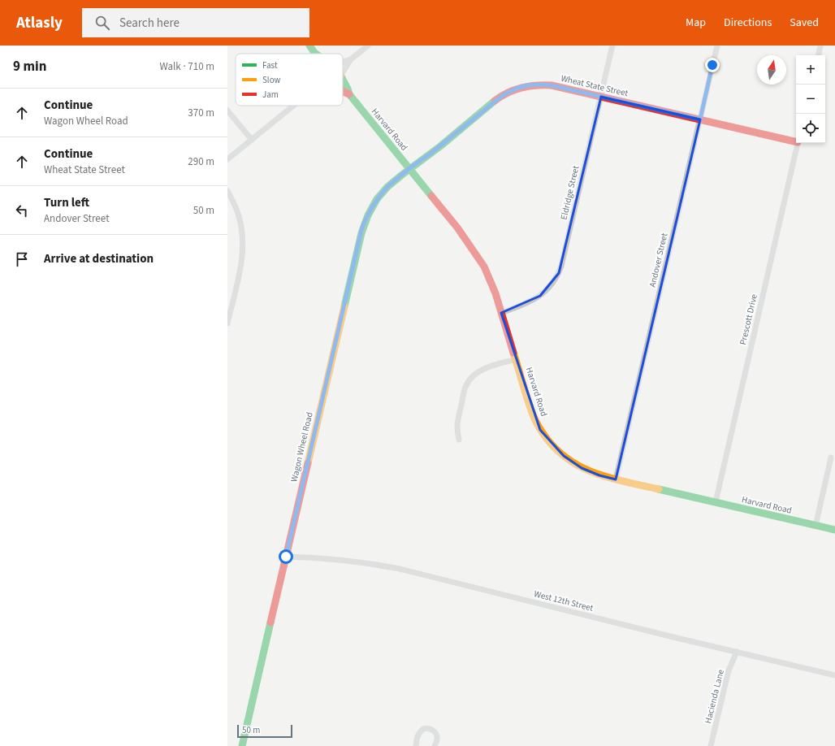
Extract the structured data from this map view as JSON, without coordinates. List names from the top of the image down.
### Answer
{
  "streets": {
    "street": [
      "Wheat State Street",
      "Harvard Road",
      "Eldridge Street",
      "Andover Street",
      "Prescott Drive",
      "Wagon Wheel Road",
      "West 12th Street",
      "Hacienda Lane"
    ]
  },
  "crossings": [
    ["Wheat State Street", "Harvard Road"],
    ["Wheat State Street", "Eldridge Street"],
    ["Wheat State Street", "Andover Street"],
    ["Wheat State Street", "Wagon Wheel Road"],
    ["Harvard Road", "Eldridge Street"],
    ["Harvard Road", "Andover Street"],
    ["Harvard Road", "Prescott Drive"],
    ["Harvard Road", "Wagon Wheel Road"],
    ["Wagon Wheel Road", "West 12th Street"],
    ["West 12th Street", "Hacienda Lane"]
  ],
  "legend": ["Fast", "Slow", "Jam"],
  "scale_bar": "50 m",
  "north": "top",
  "page": {
    "header": "Atlasly",
    "search": "Search here",
    "nav": ["Map", "Directions", "Saved"],
    "heading": ["9 min", "Walk · 710 m"],
    "map_buttons": ["+", "−"],
    "list": [
      ["Continue", "Wagon Wheel Road", "370 m"],
      ["Continue", "Wheat State Street", "290 m"],
      ["Turn left", "Andover Street", "50 m"],
      "Arrive at destination"
    ],
    "scale": "50 m"
  }
}
